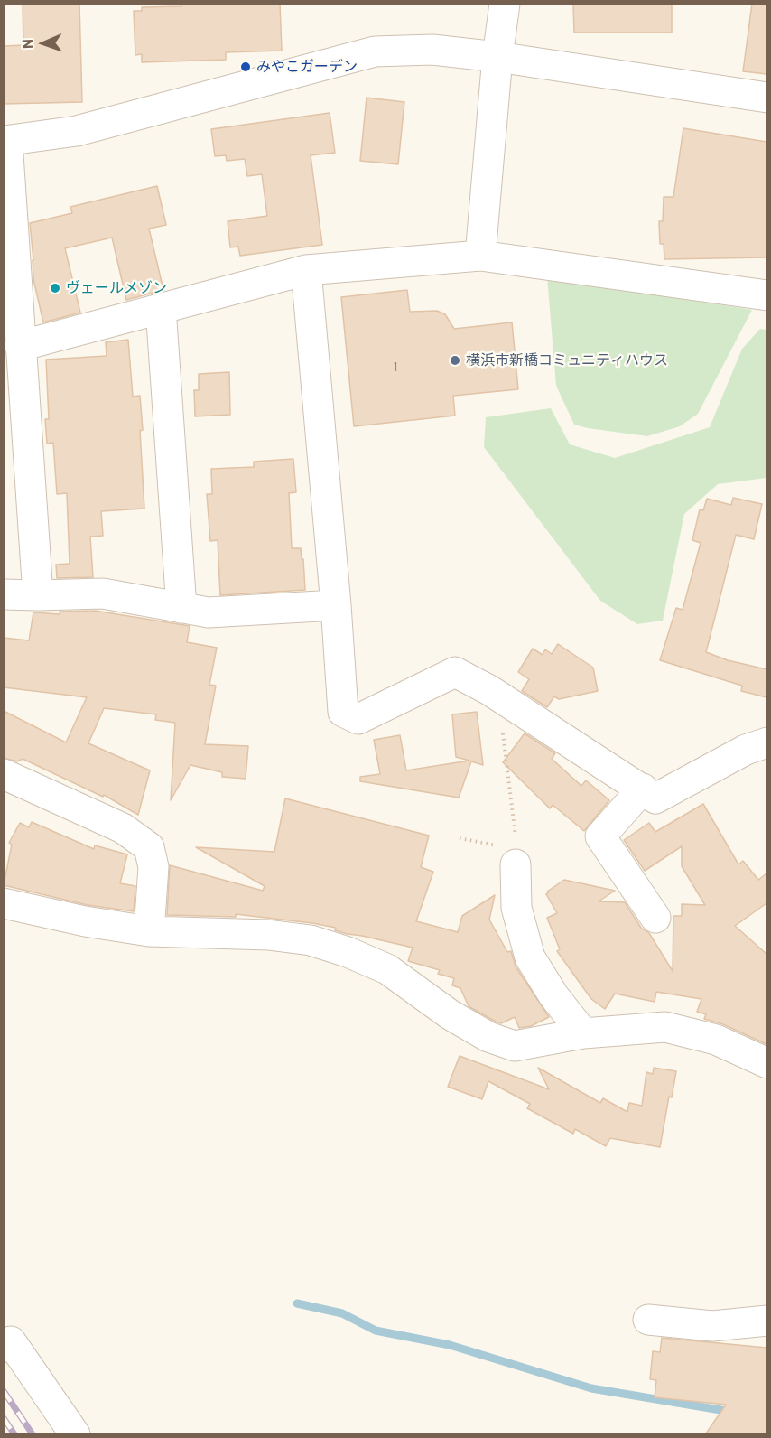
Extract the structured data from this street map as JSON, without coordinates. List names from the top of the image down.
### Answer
{
  "places": ["みやこガーデン", "ヴェールメゾン", "横浜市新橋コミュニティハウス"],
  "house_numbers": ["1"],
  "north": "left"
}
